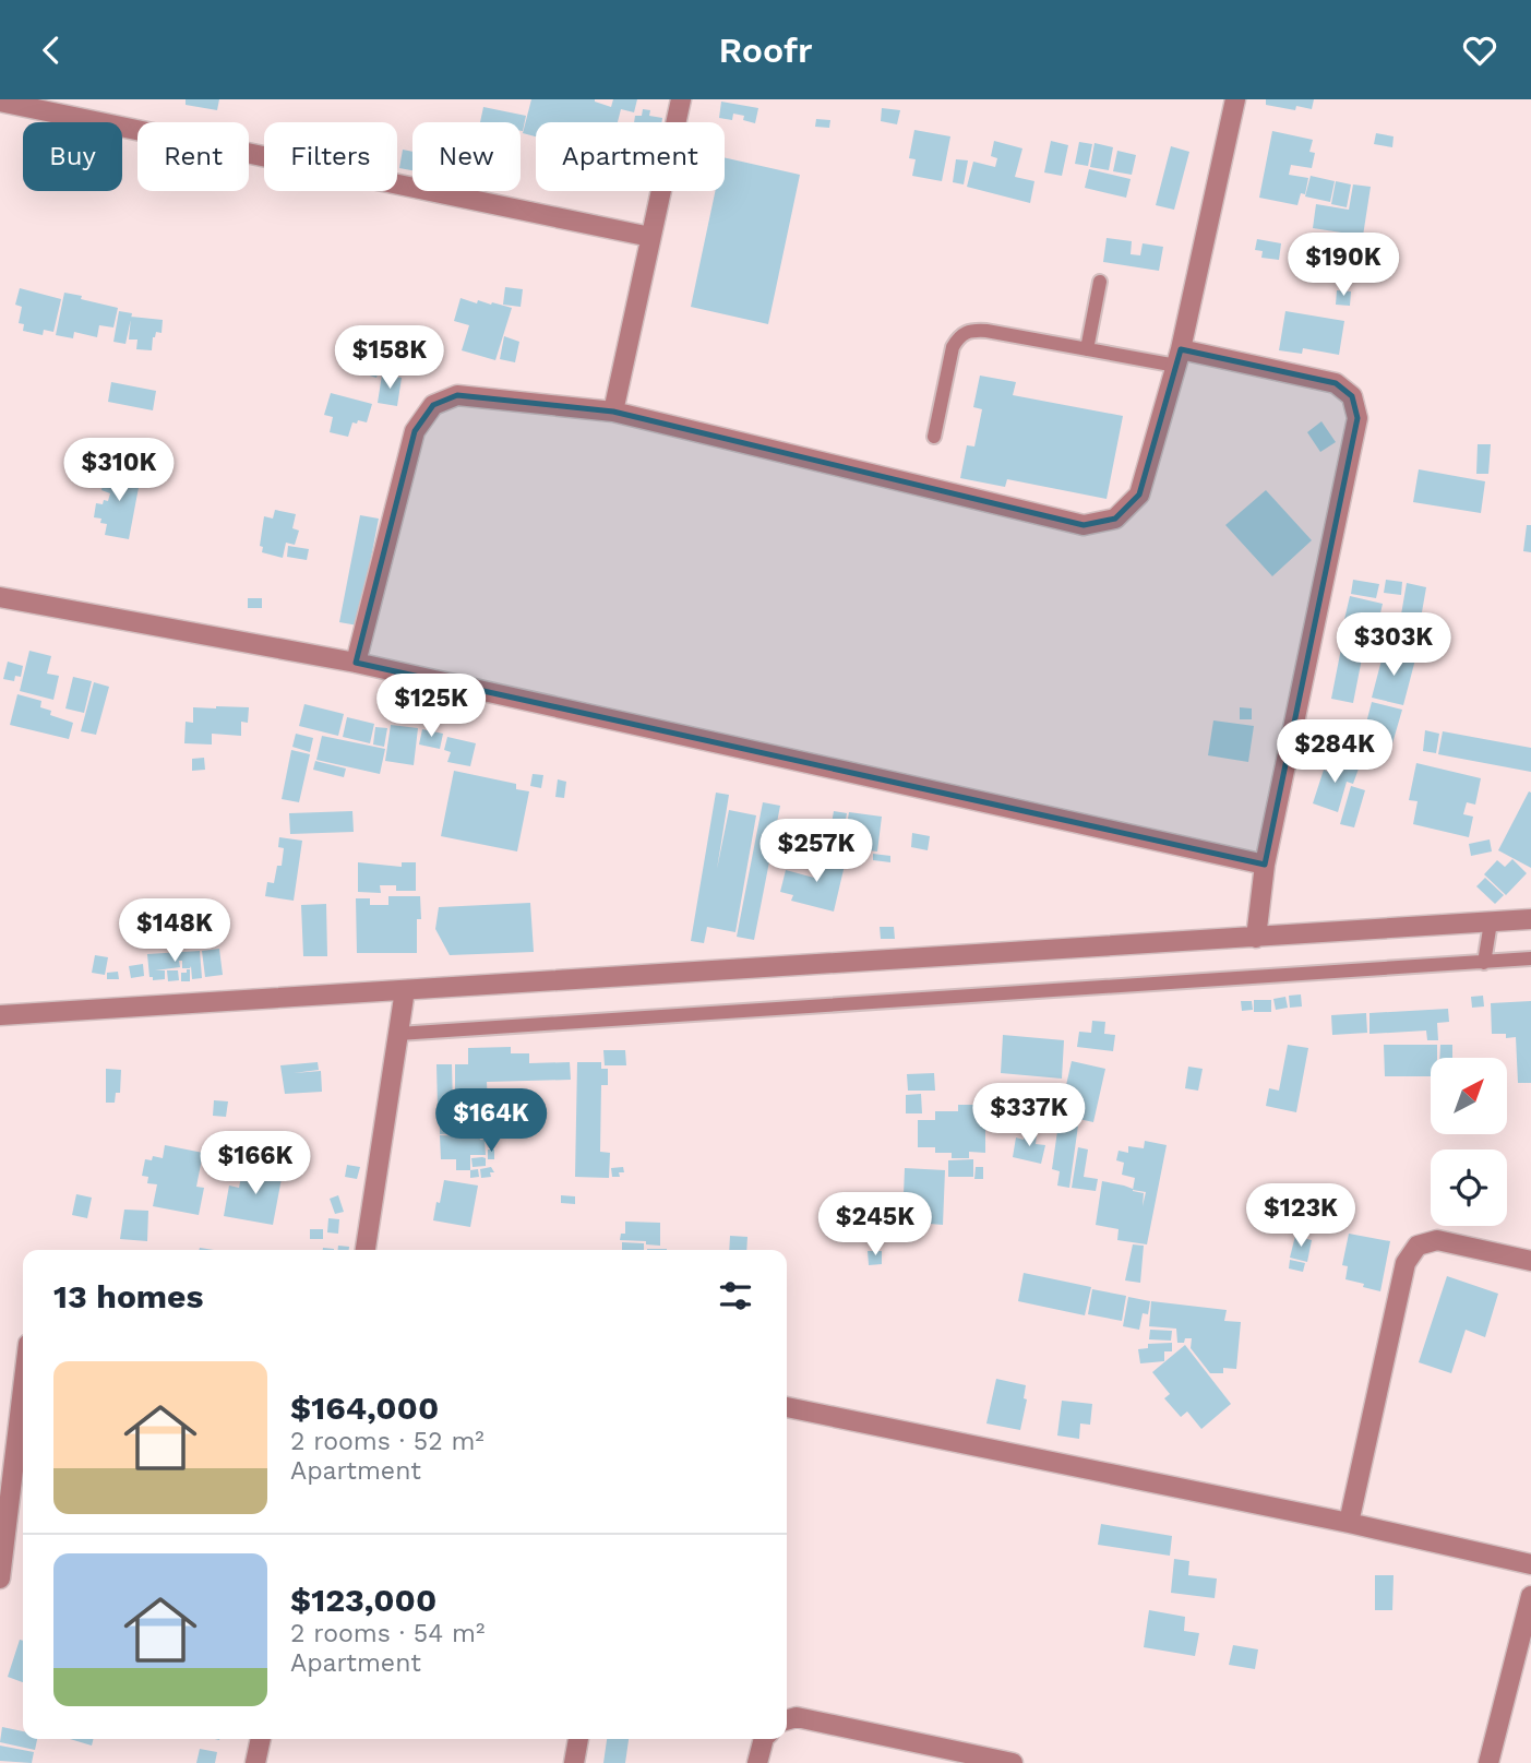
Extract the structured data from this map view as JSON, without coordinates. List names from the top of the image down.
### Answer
{
  "north": "top right",
  "page": {
    "header": "Roofr",
    "chip": [
      "Buy",
      "Rent",
      "Filters",
      "New",
      "Apartment"
    ],
    "price": [
      "$190K",
      "$158K",
      "$310K",
      "$303K",
      "$125K",
      "$284K",
      "$257K",
      "$148K",
      "$337K",
      "$164K",
      "$166K",
      "$123K",
      "$245K"
    ],
    "heading": "13 homes",
    "list": [
      {
        "name": "$164,000",
        "note": "2 rooms · 52 m² · Apartment"
      },
      {
        "name": "$123,000",
        "note": "2 rooms · 54 m² · Apartment"
      }
    ]
  }
}
